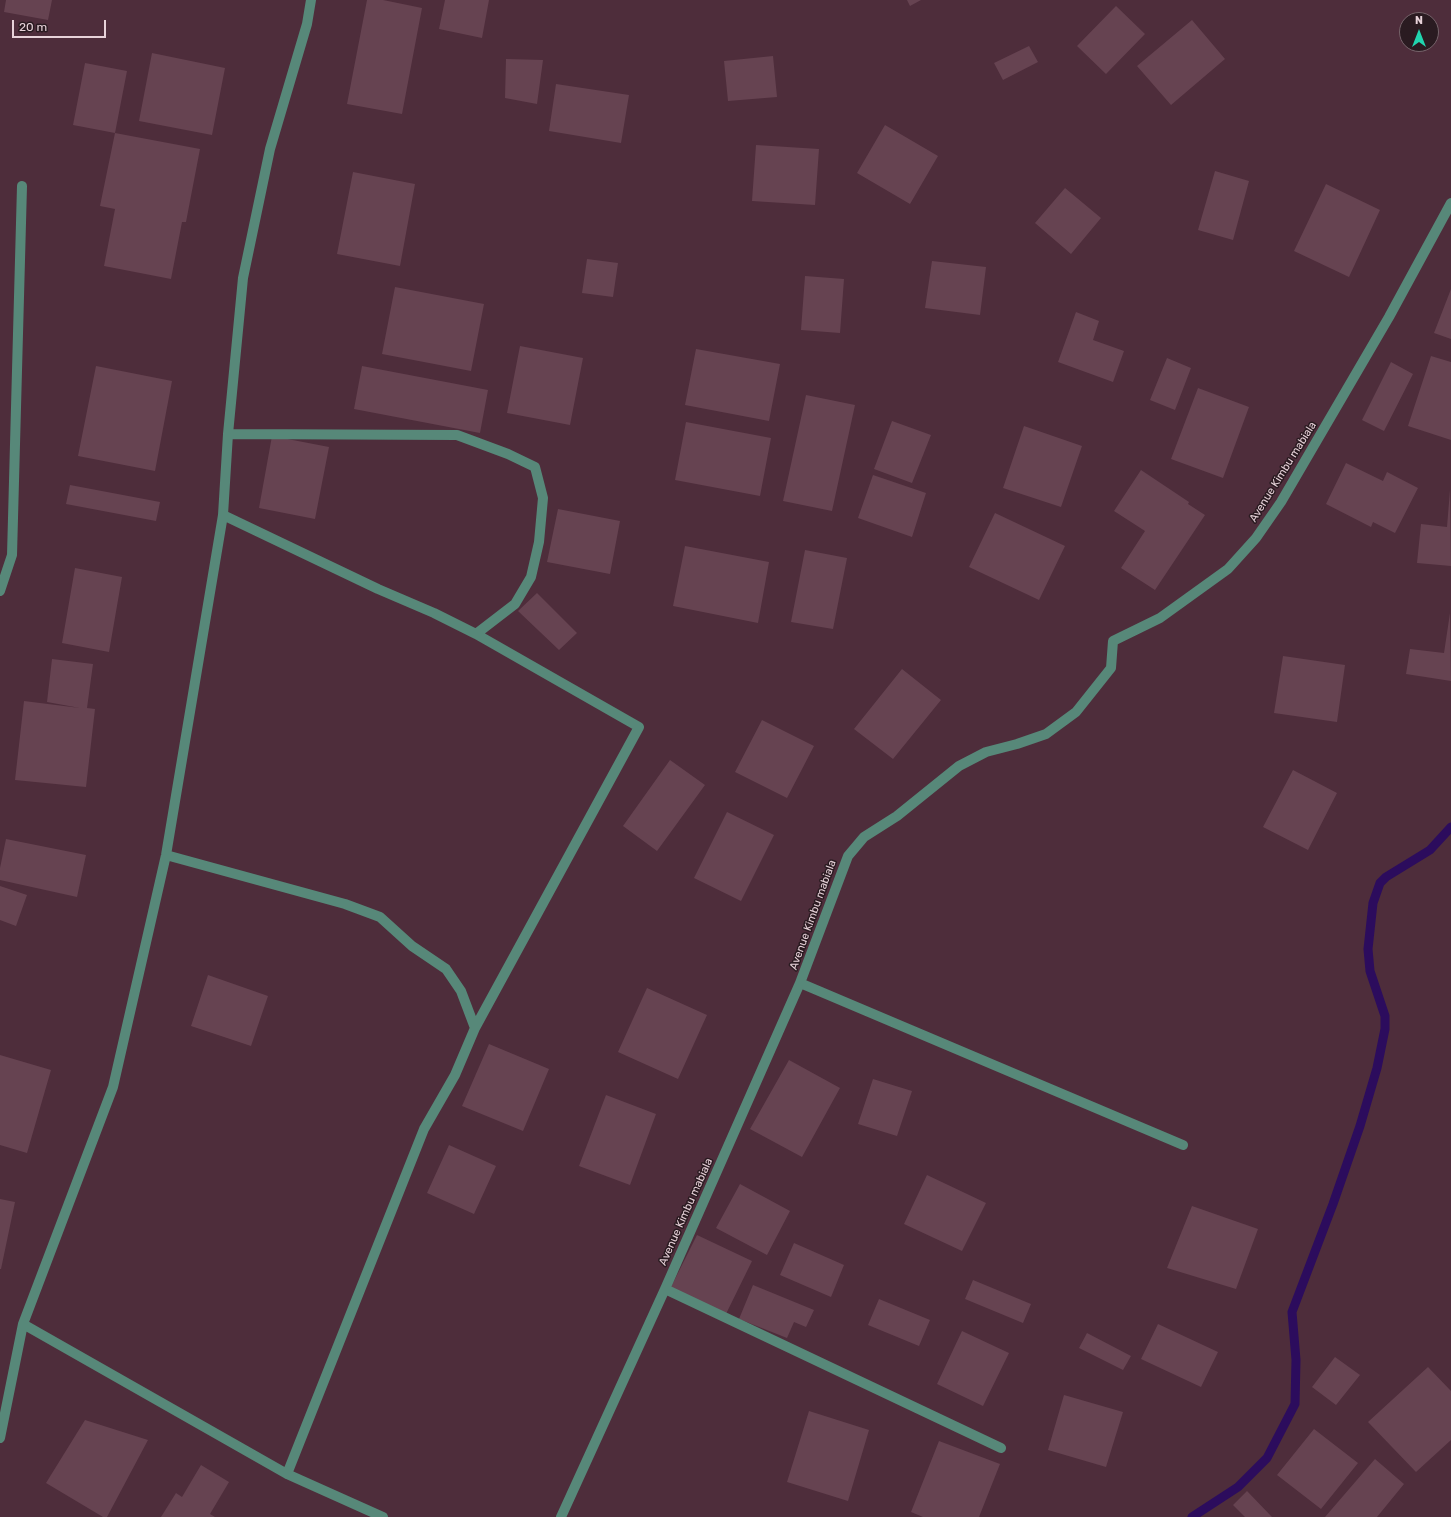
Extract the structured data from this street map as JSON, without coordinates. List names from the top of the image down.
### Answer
{
  "streets": {
    "street": ["Avenue Kimbu mabiala"]
  },
  "scale_bar": "20 m",
  "north": "top"
}
